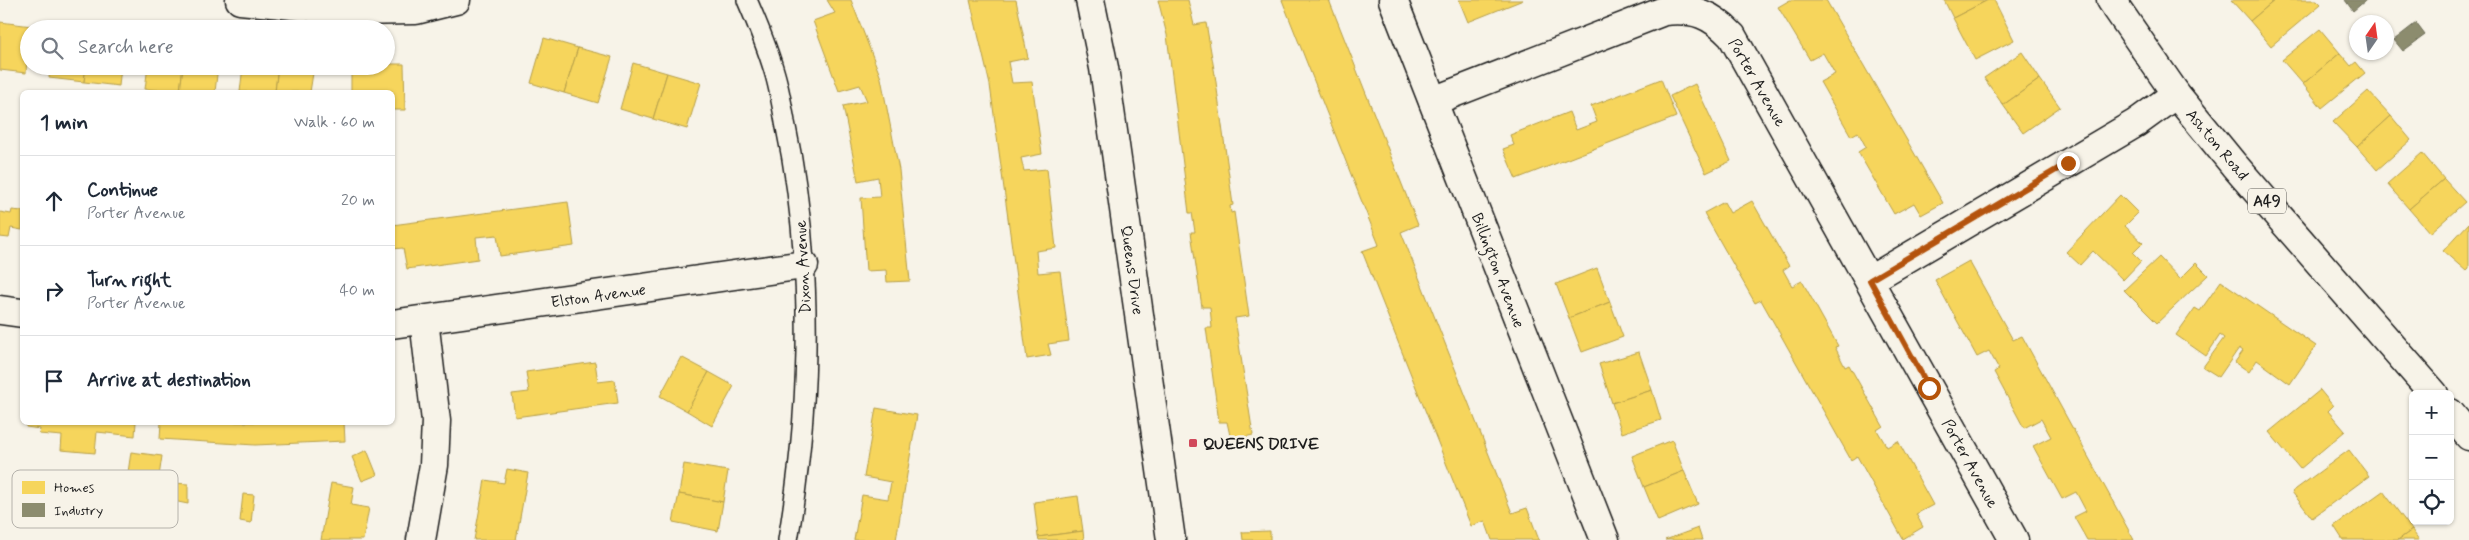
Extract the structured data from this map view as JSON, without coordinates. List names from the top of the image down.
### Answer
{
  "streets": {
    "street": [
      "Porter Avenue",
      "Ashton Road",
      "A49",
      "Queens Drive",
      "Billington Avenue",
      "Elston Avenue"
    ],
    "lane": ["Dixon Avenue"]
  },
  "crossings": [
    ["Porter Avenue", "Billington Avenue"],
    ["Dixon Avenue", "Elston Avenue"]
  ],
  "places": {
    "transit": ["QUEENS DRIVE"]
  },
  "legend": ["Homes", "Industry"],
  "north": "top",
  "page": {
    "search": "Search here",
    "heading": ["1 min", "Walk · 60 m"],
    "list": [
      ["Continue", "Porter Avenue", "20 m"],
      ["Turn right", "Porter Avenue", "40 m"],
      "Arrive at destination"
    ],
    "map_buttons": ["+", "−"]
  }
}
